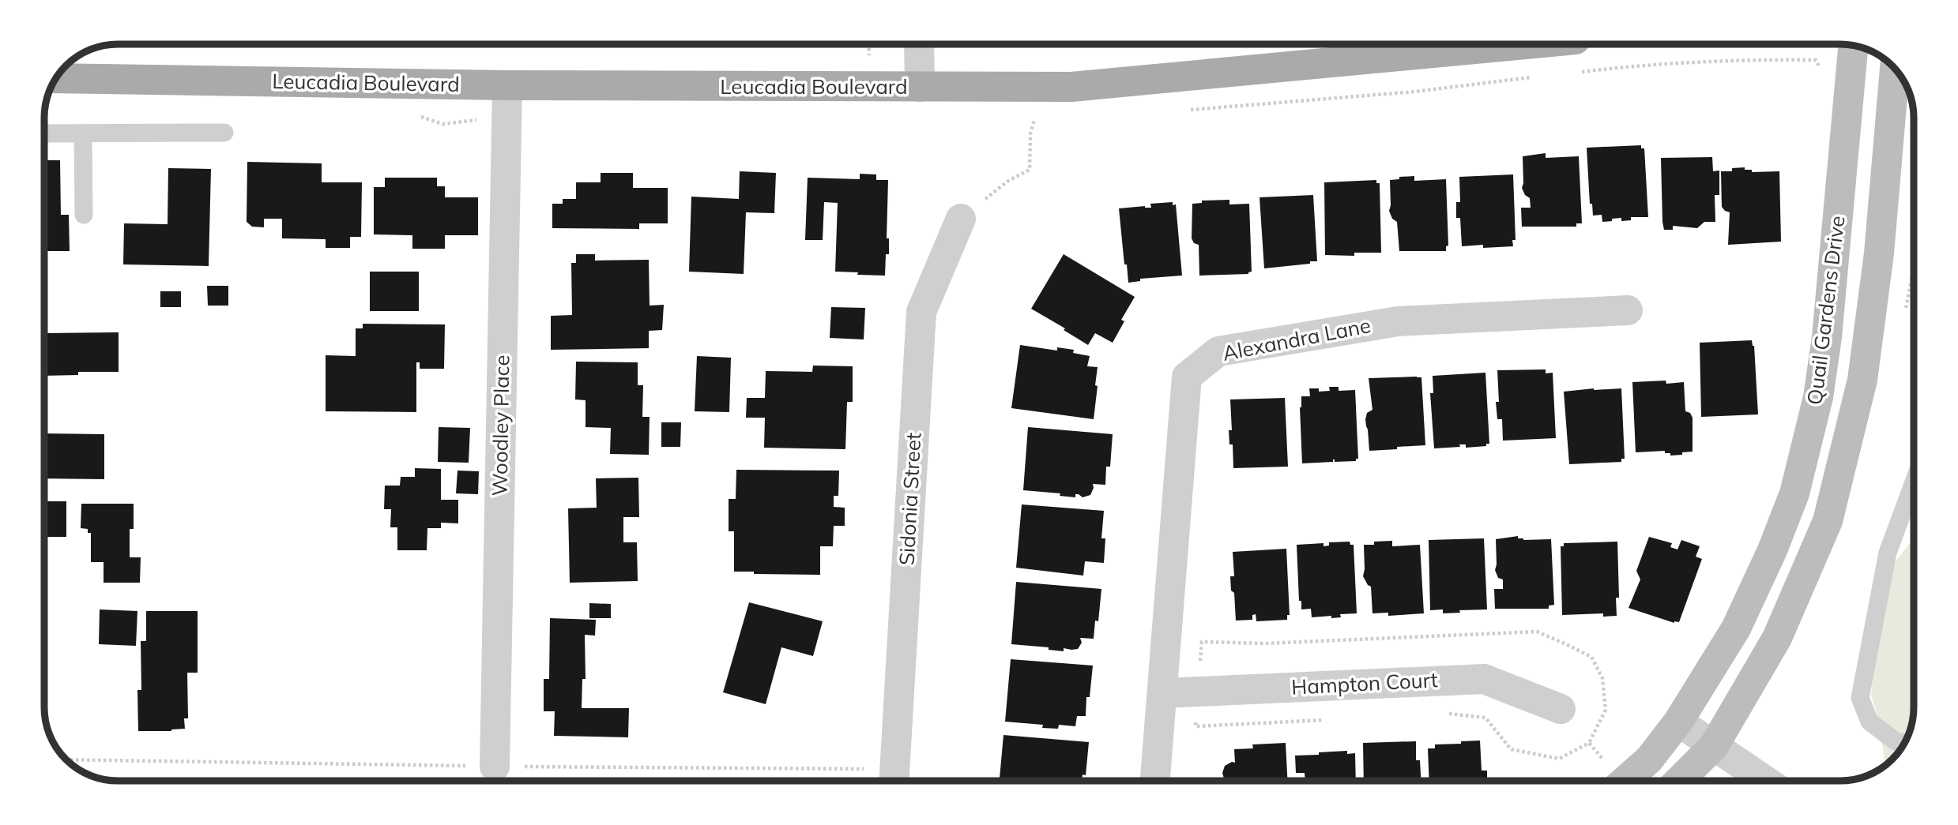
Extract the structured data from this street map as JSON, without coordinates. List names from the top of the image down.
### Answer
{
  "streets": {
    "main road": ["Leucadia Boulevard", "Quail Gardens Drive"],
    "street": [
      "Alexandra Lane",
      "Woodley Place",
      "Sidonia Street",
      "Hampton Court"
    ]
  },
  "crossings": [
    ["Leucadia Boulevard", "Woodley Place"],
    ["Alexandra Lane", "Hampton Court"]
  ]
}
